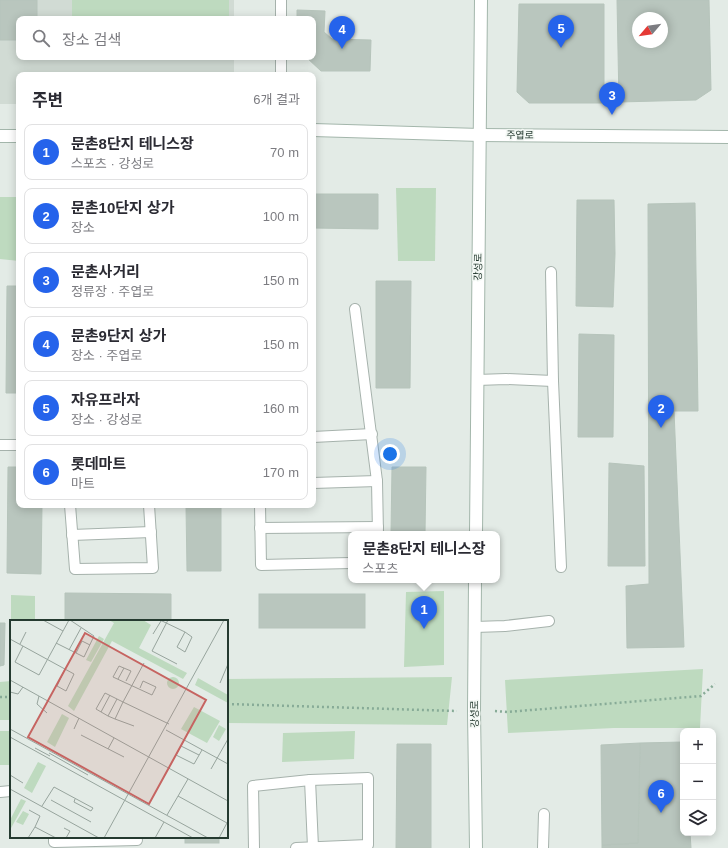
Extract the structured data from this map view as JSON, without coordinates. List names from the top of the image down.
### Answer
{
  "streets": {
    "street": ["주엽로", "강성로"]
  },
  "crossings": [
    ["주엽로", "강성로"]
  ],
  "north": "bottom left",
  "page": {
    "pins": [
      "5",
      "4",
      "3",
      "2",
      "1",
      "6"
    ],
    "search": "장소 검색",
    "heading": ["주변", "6개 결과"],
    "list": [
      {
        "mark": "1",
        "name": "문촌8단지 테니스장",
        "note": "스포츠 · 강성로",
        "value": "70 m"
      },
      {
        "mark": "2",
        "name": "문촌10단지 상가",
        "note": "장소",
        "value": "100 m"
      },
      {
        "mark": "3",
        "name": "문촌사거리",
        "note": "정류장 · 주엽로",
        "value": "150 m"
      },
      {
        "mark": "4",
        "name": "문촌9단지 상가",
        "note": "장소 · 주엽로",
        "value": "150 m"
      },
      {
        "mark": "5",
        "name": "자유프라자",
        "note": "장소 · 강성로",
        "value": "160 m"
      },
      {
        "mark": "6",
        "name": "롯데마트",
        "note": "마트",
        "value": "170 m"
      }
    ],
    "popup": ["문촌8단지 테니스장", "스포츠"],
    "map_buttons": ["+", "−"]
  }
}
